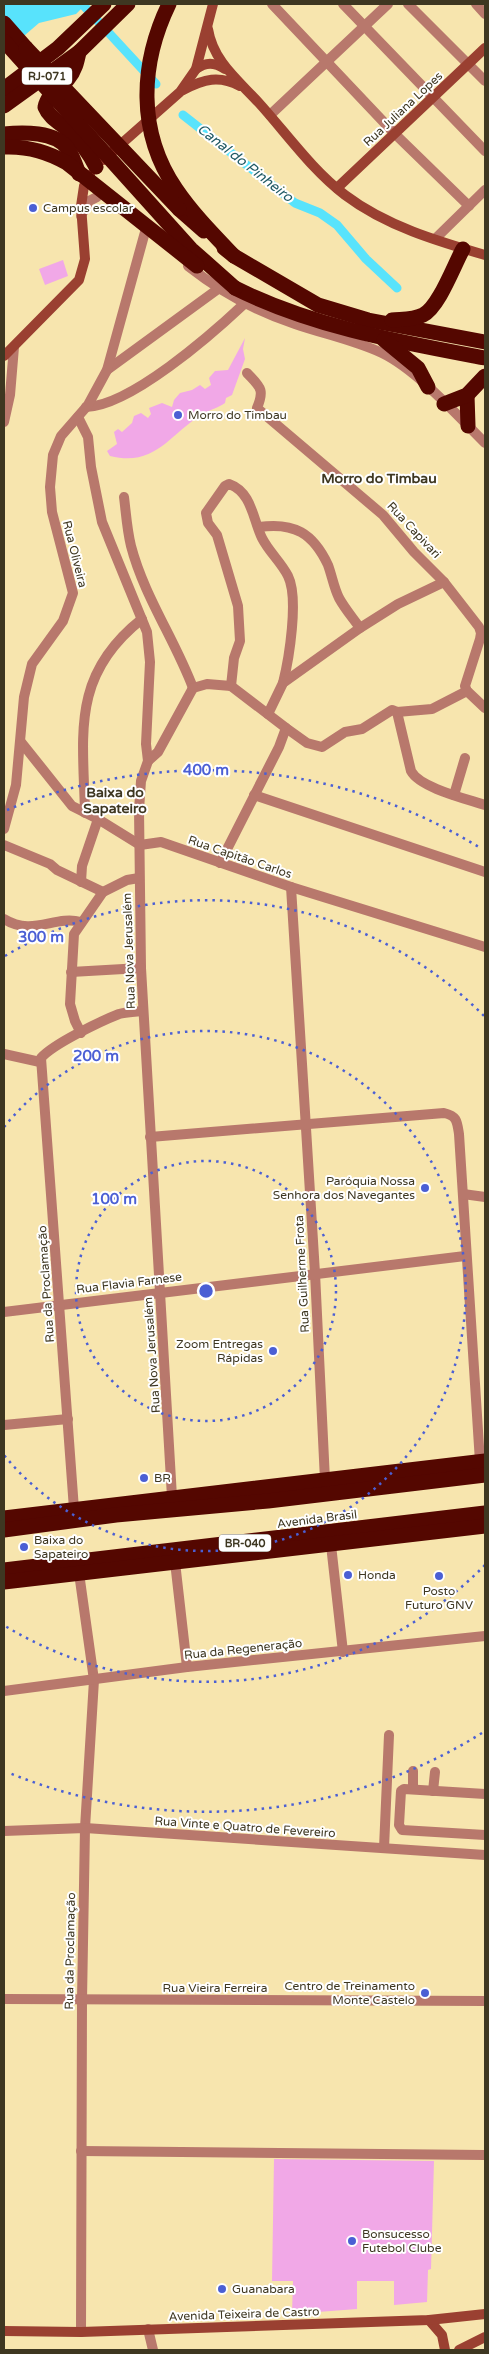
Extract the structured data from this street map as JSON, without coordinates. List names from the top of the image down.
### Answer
{
  "streets": {
    "highway": ["RJ-071", "Avenida Brasil", "BR-040"],
    "street": [
      "Rua Juliana Lopes",
      "Rua Capivari",
      "Rua Oliveira",
      "Rua Capitão Carlos",
      "Rua Nova Jerusalém",
      "Rua Guilherme Frota",
      "Rua Flavia Farnese",
      "Rua da Proclamação",
      "Rua da Regeneração",
      "Rua Vinte e Quatro de Fevereiro",
      "Rua Vieira Ferreira",
      "Avenida Teixeira de Castro"
    ]
  },
  "crossings": [
    ["Rua Oliveira", "Rua Nova Jerusalém"],
    ["Rua Capitão Carlos", "Rua Nova Jerusalém"],
    ["Rua Capitão Carlos", "Rua Guilherme Frota"],
    ["Rua Nova Jerusalém", "Rua Flavia Farnese"],
    ["Rua Guilherme Frota", "Rua Flavia Farnese"],
    ["Rua Flavia Farnese", "Rua da Proclamação"],
    ["Rua da Proclamação", "Rua da Regeneração"],
    ["Rua da Proclamação", "Rua Vinte e Quatro de Fevereiro"],
    ["Rua da Proclamação", "Rua Vieira Ferreira"],
    ["Rua da Proclamação", "Avenida Teixeira de Castro"]
  ],
  "districts": ["Morro do Timbau", "Baixa do Sapateiro"],
  "water": ["Canal do Pinheiro"],
  "places": [
    "Campus escolar",
    "Morro do Timbau",
    "Paróquia Nossa Senhora dos Navegantes",
    "Zoom Entregas Rápidas",
    "BR",
    "Baixa do Sapateiro",
    "Honda",
    "Posto Futuro GNV",
    "Centro de Treinamento Monte Castelo",
    "Bonsucesso Futebol Clube",
    "Guanabara"
  ],
  "rings": [
    "400 m",
    "300 m",
    "200 m",
    "100 m"
  ]
}
